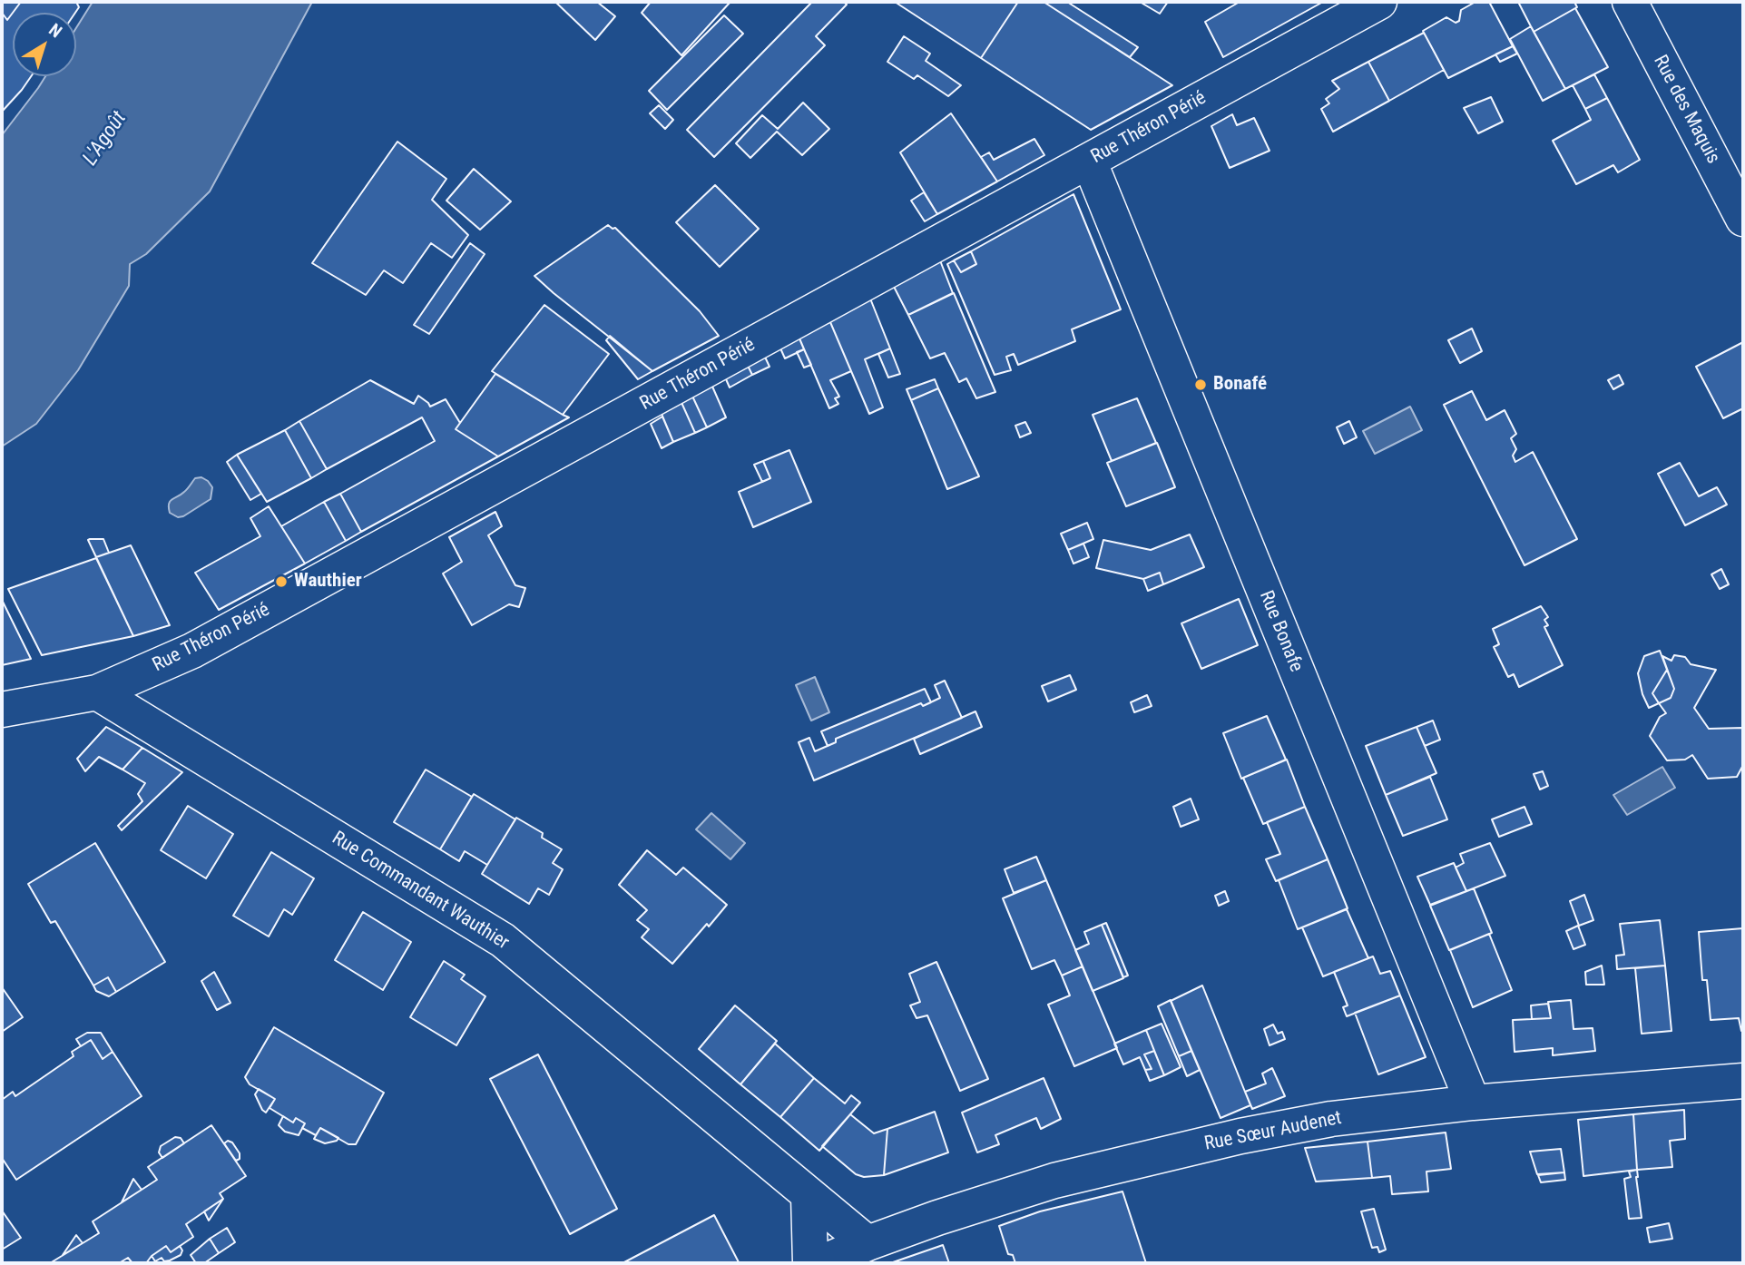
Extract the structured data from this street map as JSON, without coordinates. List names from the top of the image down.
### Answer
{
  "streets": {
    "street": [
      "Rue des Maquis",
      "Rue Théron Périé",
      "Rue Bonafe",
      "Rue Commandant Wauthier",
      "Rue Sœur Audenet"
    ]
  },
  "crossings": [
    ["Rue Théron Périé", "Rue Bonafe"],
    ["Rue Théron Périé", "Rue Commandant Wauthier"],
    ["Rue Bonafe", "Rue Sœur Audenet"],
    ["Rue Commandant Wauthier", "Rue Sœur Audenet"]
  ],
  "water": ["L'Agoût"],
  "places": ["Bonafé", "Wauthier"],
  "north": "top right"
}
